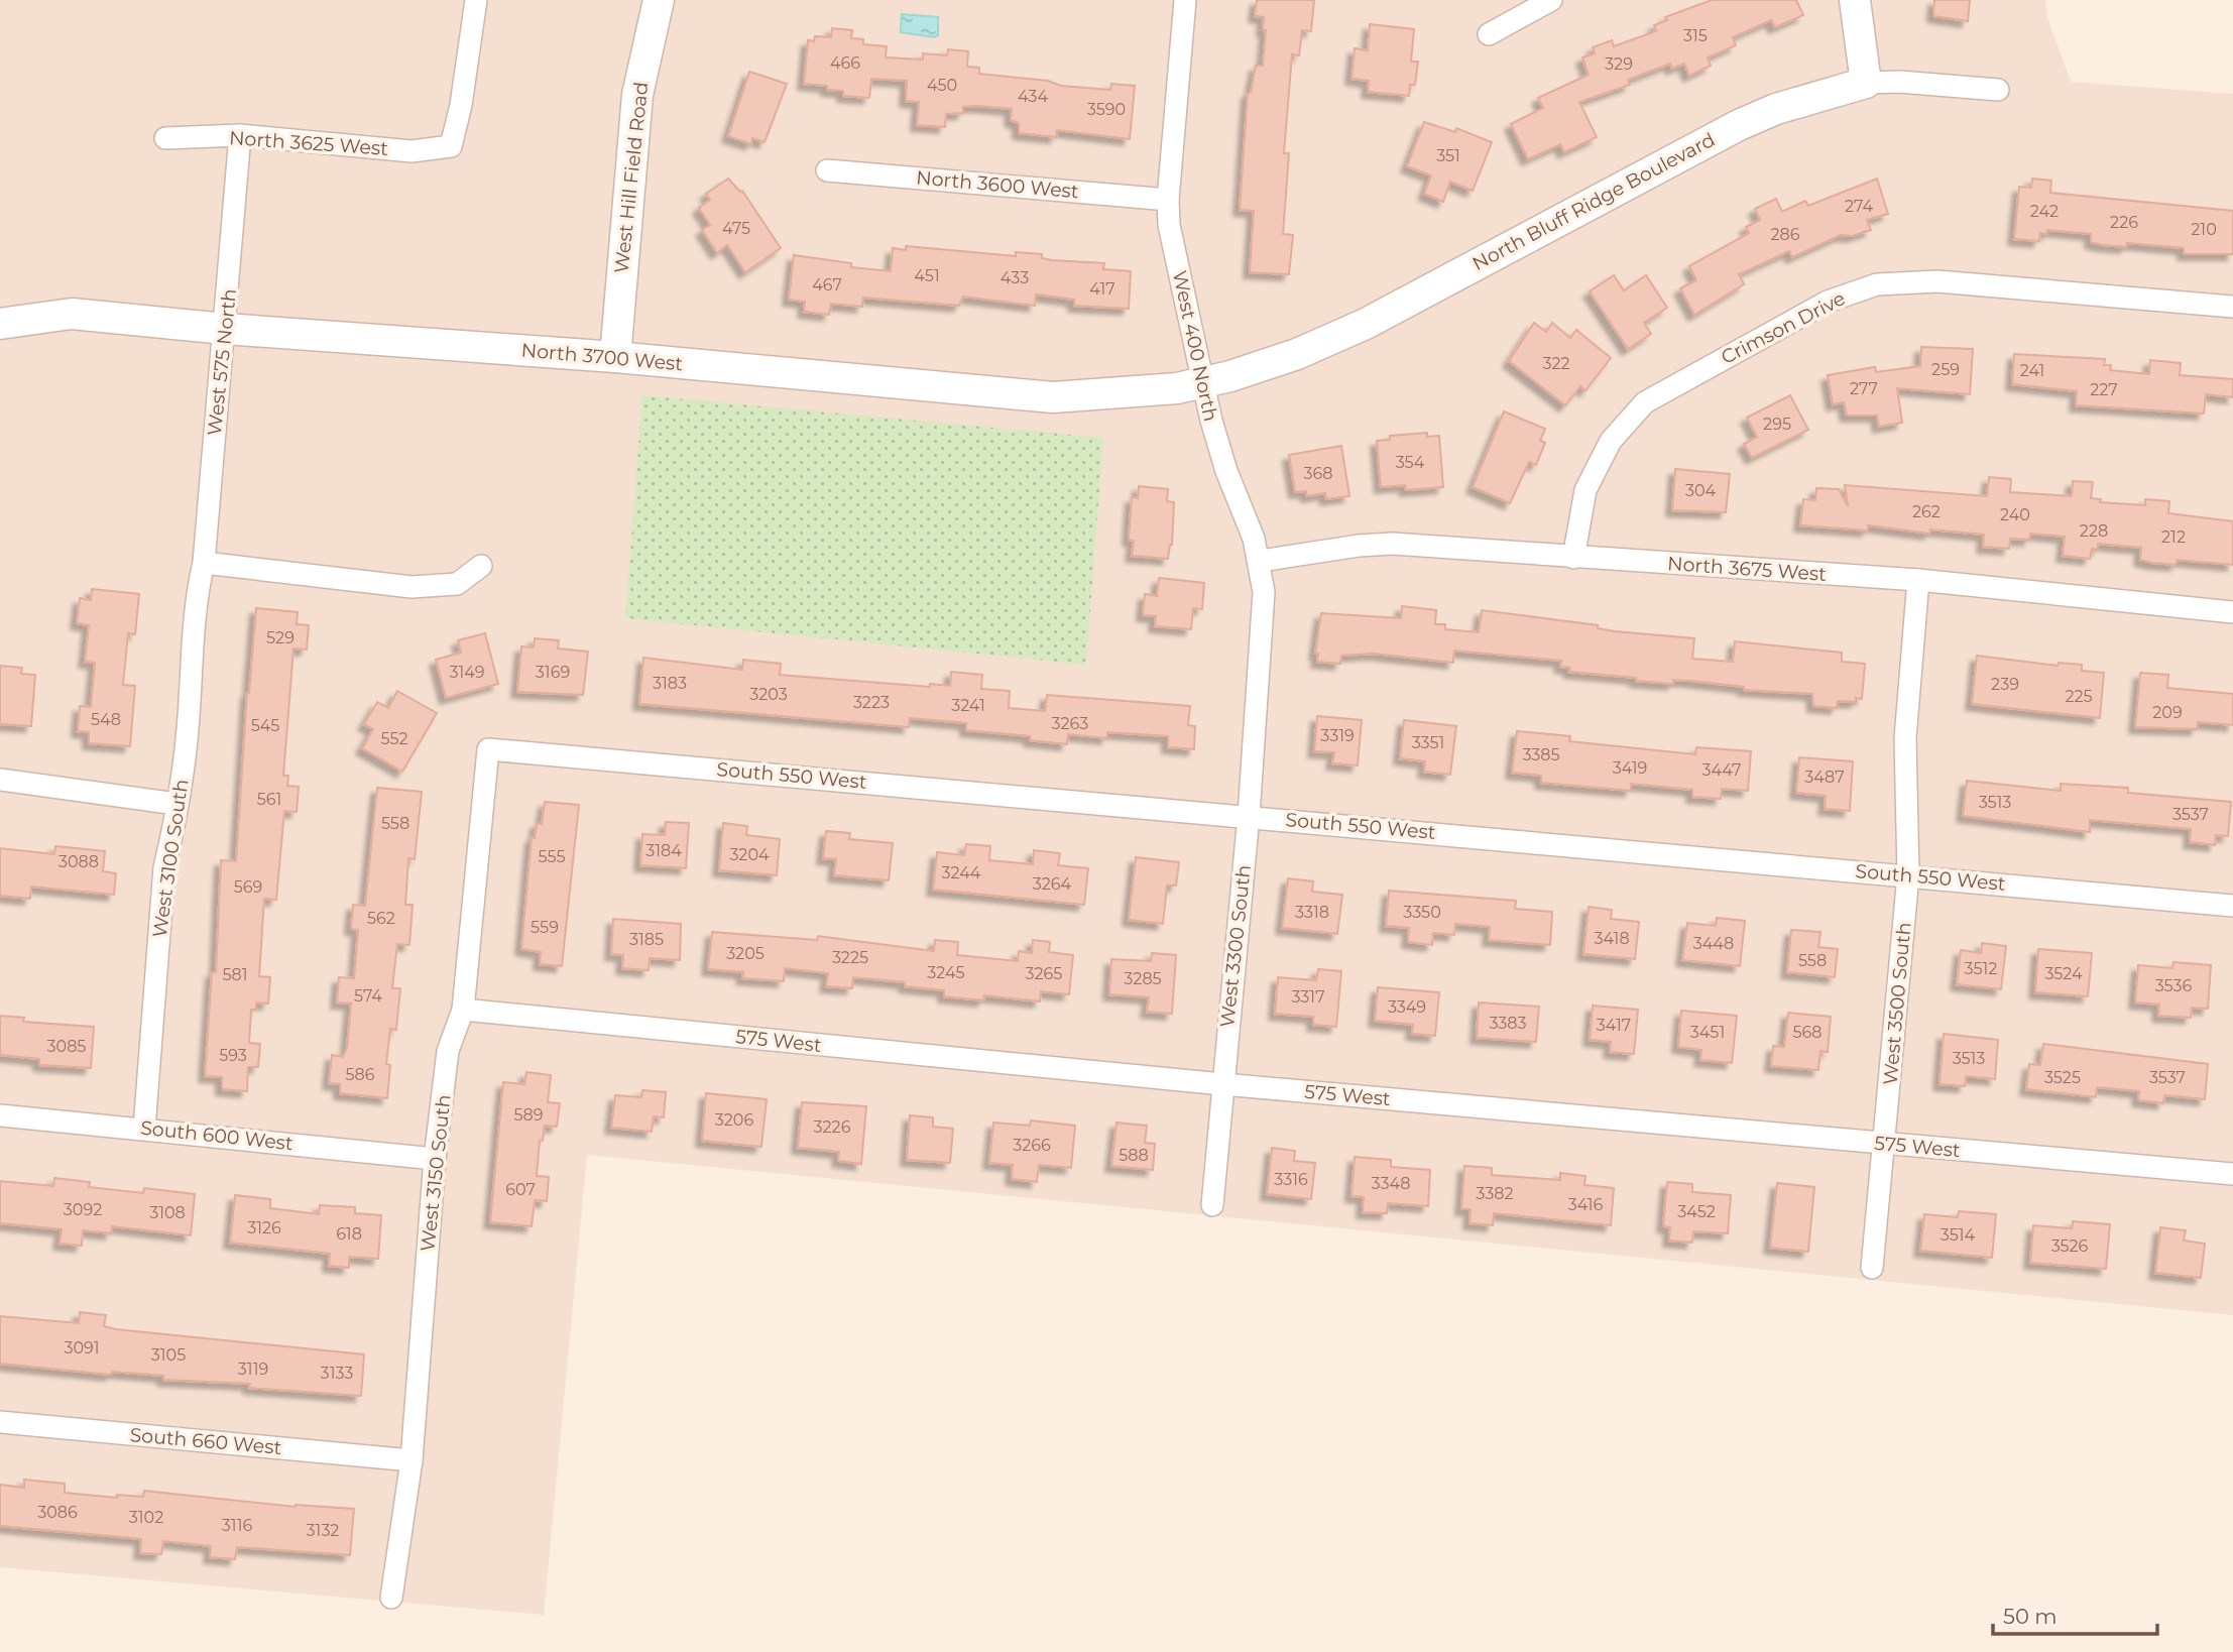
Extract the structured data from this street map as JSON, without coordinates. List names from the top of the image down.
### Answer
{
  "streets": {
    "street": [
      "North 3625 West",
      "West Hill Field Road",
      "North 3600 West",
      "North Bluff Ridge Boulevard",
      "Crimson Drive",
      "West 400 North",
      "North 3700 West",
      "West 575 North",
      "North 3675 West",
      "South 550 West",
      "West 3100 South",
      "West 3300 South",
      "West 3500 South",
      "575 West",
      "South 600 West",
      "West 3150 South",
      "South 660 West"
    ]
  },
  "crossings": [
    ["North 3625 West", "West 575 North"],
    ["West Hill Field Road", "North 3700 West"],
    ["North 3600 West", "West 400 North"],
    ["North Bluff Ridge Boulevard", "West 400 North"],
    ["North Bluff Ridge Boulevard", "North 3700 West"],
    ["Crimson Drive", "North 3675 West"],
    ["West 400 North", "North 3700 West"],
    ["West 400 North", "North 3675 West"],
    ["West 400 North", "West 3300 South"],
    ["North 3700 West", "West 575 North"],
    ["West 575 North", "West 3100 South"],
    ["North 3675 West", "West 3500 South"],
    ["South 550 West", "West 3300 South"],
    ["South 550 West", "West 3500 South"],
    ["South 550 West", "West 3150 South"],
    ["West 3100 South", "South 600 West"],
    ["West 3300 South", "575 West"],
    ["West 3500 South", "575 West"],
    ["575 West", "West 3150 South"],
    ["South 600 West", "West 3150 South"],
    ["West 3150 South", "South 660 West"]
  ],
  "house_numbers": [
    "315",
    "466",
    "329",
    "450",
    "434",
    "3590",
    "351",
    "274",
    "242",
    "226",
    "475",
    "210",
    "286",
    "451",
    "433",
    "467",
    "417",
    "322",
    "259",
    "241",
    "277",
    "227",
    "295",
    "354",
    "368",
    "304",
    "262",
    "240",
    "228",
    "212",
    "529",
    "3149",
    "3169",
    "3183",
    "239",
    "3203",
    "225",
    "3223",
    "3241",
    "209",
    "548",
    "3263",
    "545",
    "3319",
    "552",
    "3351",
    "3385",
    "3419",
    "3447",
    "3487",
    "561",
    "3513",
    "3537",
    "558",
    "3184",
    "3204",
    "555",
    "3088",
    "3244",
    "3264",
    "569",
    "3318",
    "3350",
    "562",
    "559",
    "3418",
    "3185",
    "3448",
    "3205",
    "3225",
    "558",
    "3512",
    "3245",
    "3265",
    "3524",
    "581",
    "3285",
    "3536",
    "574",
    "3317",
    "3349",
    "3383",
    "3417",
    "3451",
    "568",
    "3085",
    "593",
    "3513",
    "586",
    "3525",
    "3537",
    "589",
    "3206",
    "3226",
    "3266",
    "588",
    "3316",
    "3348",
    "607",
    "3382",
    "3416",
    "3092",
    "3452",
    "3108",
    "3126",
    "618",
    "3514",
    "3526",
    "3091",
    "3105",
    "3119",
    "3133",
    "3086",
    "3102",
    "3116",
    "3132"
  ],
  "scale_bar": "50 m"
}
